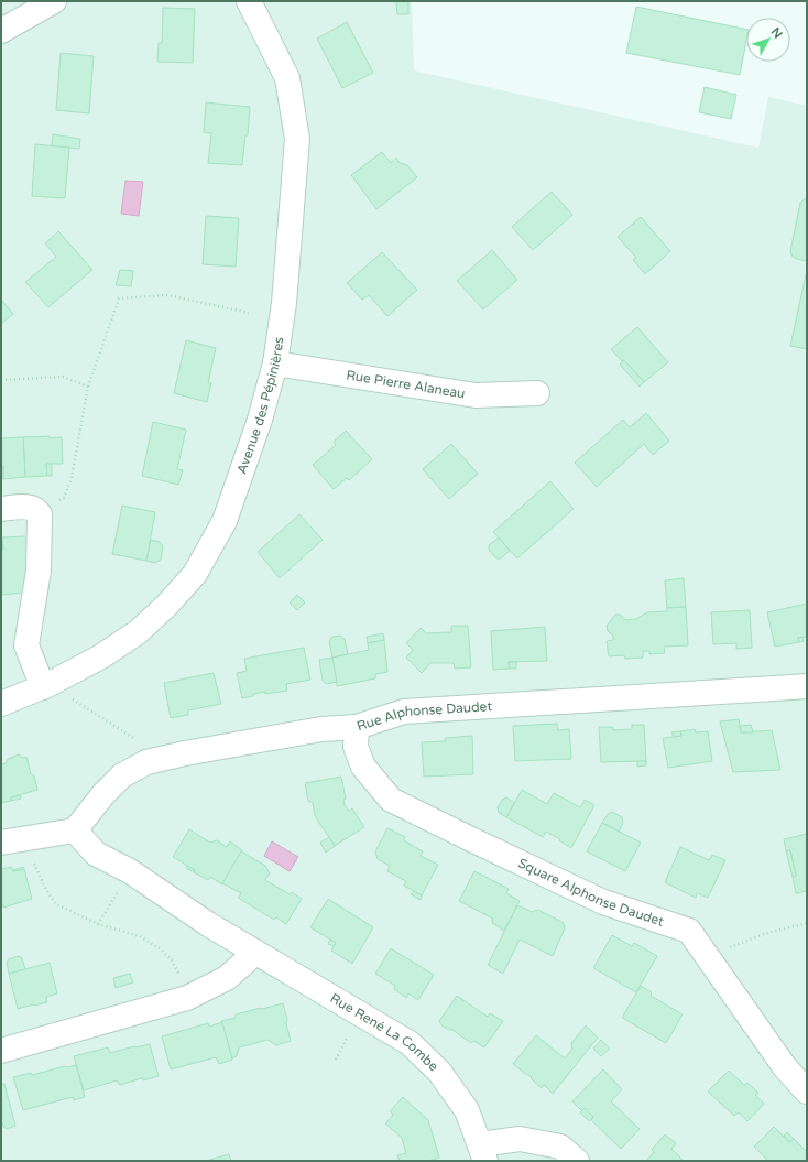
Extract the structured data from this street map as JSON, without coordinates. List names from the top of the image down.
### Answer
{
  "streets": {
    "street": [
      "Rue Pierre Alaneau",
      "Avenue des Pépinières",
      "Rue Alphonse Daudet",
      "Square Alphonse Daudet",
      "Rue René La Combe"
    ]
  },
  "crossings": [
    ["Rue Pierre Alaneau", "Avenue des Pépinières"],
    ["Rue Alphonse Daudet", "Square Alphonse Daudet"],
    ["Rue Alphonse Daudet", "Rue René La Combe"]
  ],
  "north": "top right"
}
